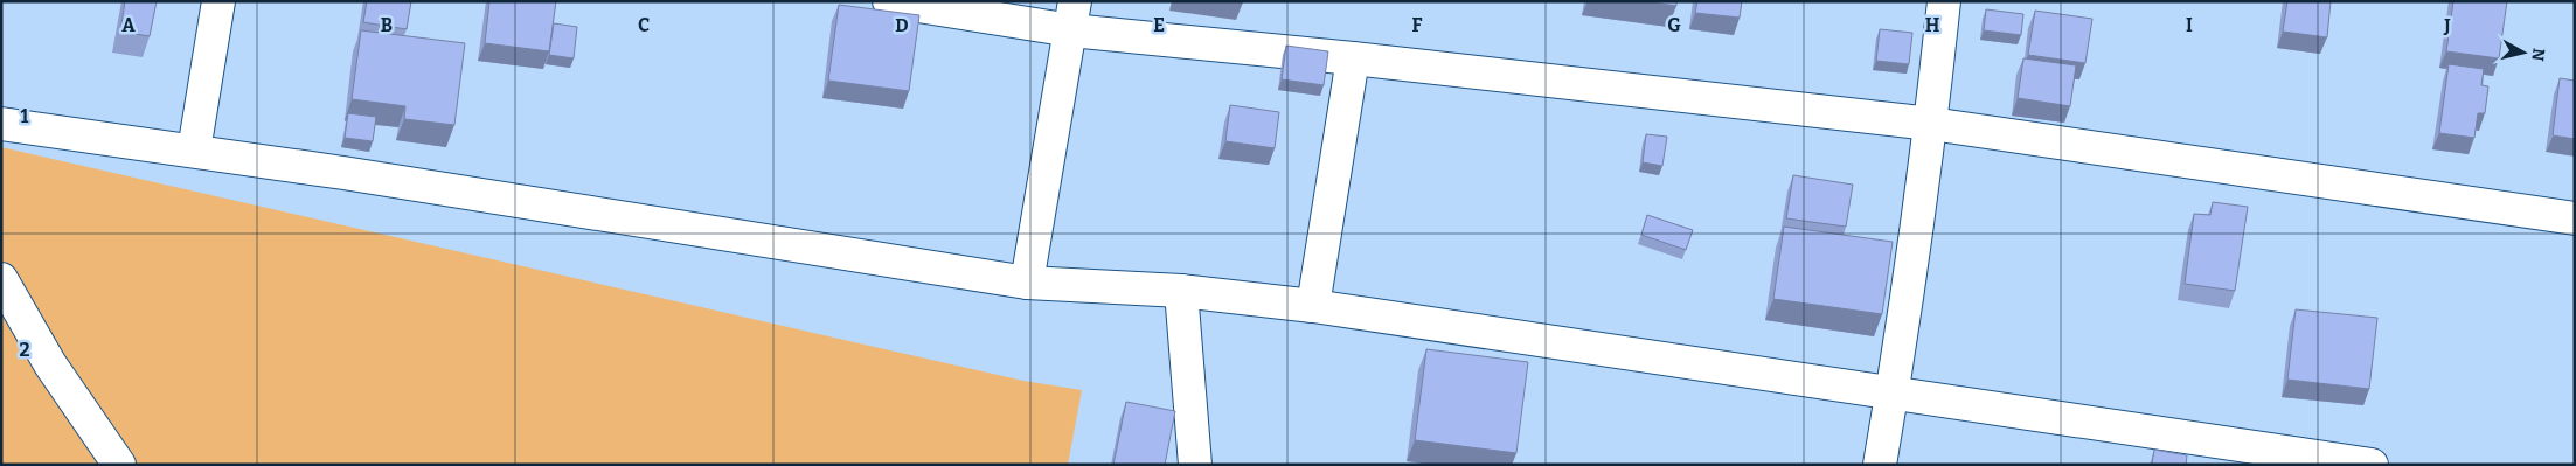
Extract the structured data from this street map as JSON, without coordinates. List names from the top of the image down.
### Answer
{
  "north": "right",
  "grid": {
    "columns": [
      "A",
      "B",
      "C",
      "D",
      "E",
      "F",
      "G",
      "H",
      "I",
      "J"
    ],
    "rows": ["1", "2"]
  }
}
